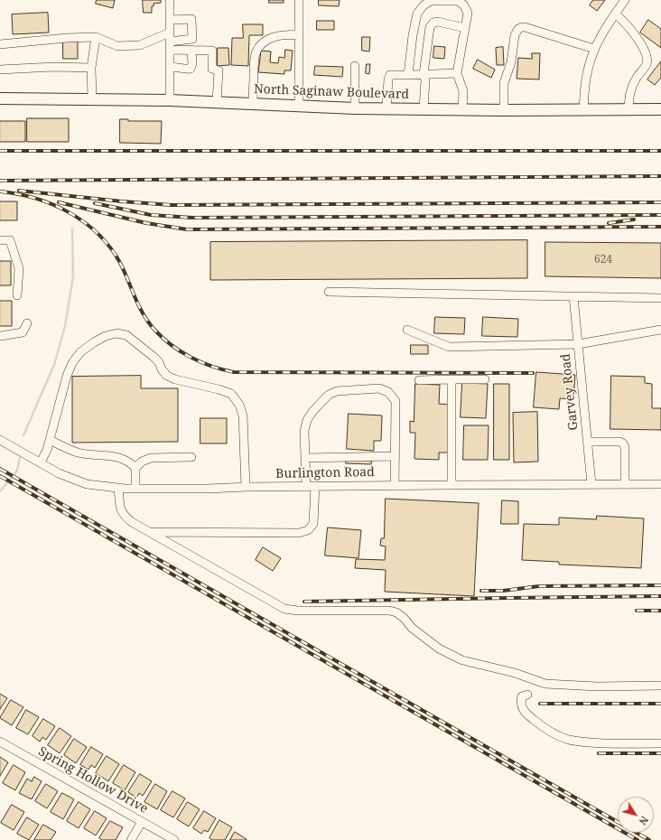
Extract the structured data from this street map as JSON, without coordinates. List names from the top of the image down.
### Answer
{
  "streets": {
    "main road": ["North Saginaw Boulevard"],
    "street": ["Garvey Road", "Burlington Road", "Spring Hollow Drive"]
  },
  "crossings": [
    ["Garvey Road", "Burlington Road"]
  ],
  "house_numbers": ["624"],
  "north": "bottom right"
}
